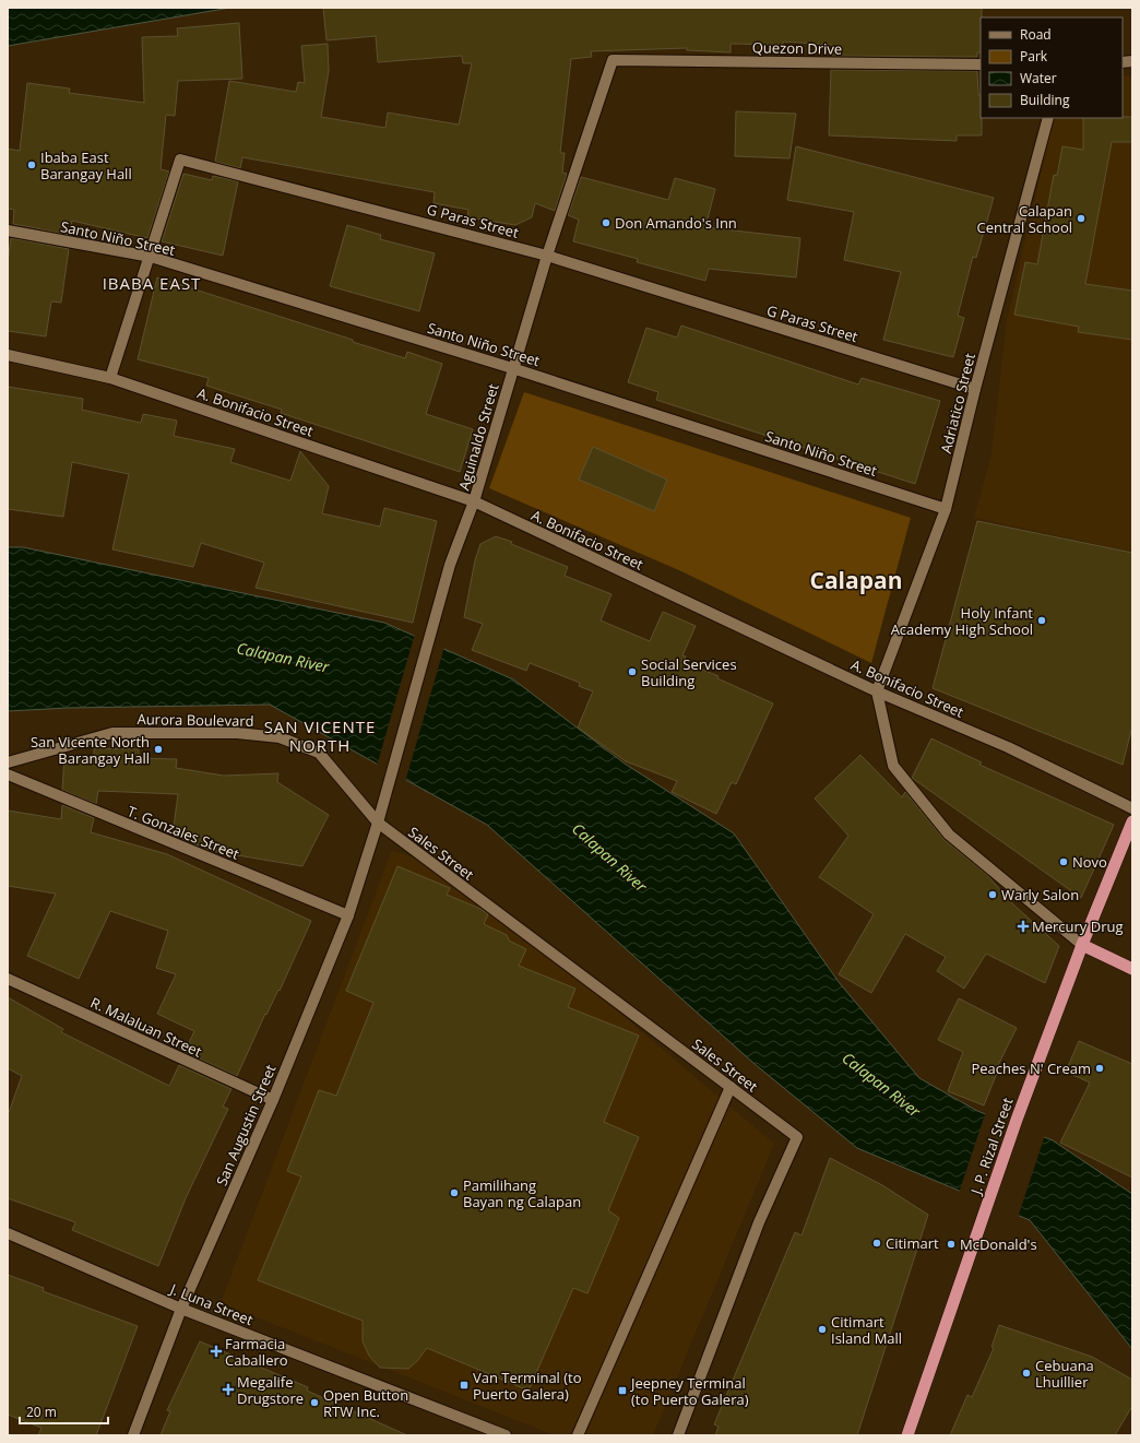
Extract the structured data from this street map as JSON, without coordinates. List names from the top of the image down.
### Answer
{
  "streets": {
    "highway": ["J. P. Rizal Street"],
    "street": [
      "Quezon Drive",
      "G Paras Street",
      "Santo Niño Street",
      "Adriatico Street",
      "A. Bonifacio Street",
      "Aguinaldo Street",
      "Aurora Boulevard",
      "T. Gonzales Street",
      "Sales Street",
      "R. Malaluan Street",
      "San Augustin Street",
      "J. Luna Street"
    ]
  },
  "crossings": [
    ["Quezon Drive", "Aguinaldo Street"],
    ["G Paras Street", "Santo Niño Street"],
    ["G Paras Street", "Adriatico Street"],
    ["G Paras Street", "A. Bonifacio Street"],
    ["G Paras Street", "Aguinaldo Street"],
    ["Santo Niño Street", "Adriatico Street"],
    ["Santo Niño Street", "Aguinaldo Street"],
    ["Adriatico Street", "A. Bonifacio Street"],
    ["A. Bonifacio Street", "Aguinaldo Street"],
    ["Aguinaldo Street", "Aurora Boulevard"],
    ["Aguinaldo Street", "Sales Street"],
    ["Aguinaldo Street", "San Augustin Street"],
    ["Aurora Boulevard", "Sales Street"],
    ["Aurora Boulevard", "San Augustin Street"],
    ["T. Gonzales Street", "San Augustin Street"],
    ["Sales Street", "San Augustin Street"],
    ["R. Malaluan Street", "San Augustin Street"],
    ["San Augustin Street", "J. Luna Street"]
  ],
  "districts": ["IBABA EAST", "Calapan", "SAN VICENTE NORTH"],
  "water": ["Calapan River"],
  "places": {
    "other": [
      "Ibaba East Barangay Hall",
      "Calapan Central School",
      "Don Amando's Inn",
      "Holy Infant Academy High School",
      "Social Services Building",
      "San Vicente North Barangay Hall",
      "Novo",
      "Warly Salon",
      "Peaches N' Cream",
      "Pamilihang Bayan ng Calapan",
      "Citimart",
      "McDonald's",
      "Citimart Island Mall",
      "Cebuana Lhuillier",
      "Open Button RTW Inc."
    ],
    "health": ["Mercury Drug", "Farmacia Caballero", "Megalife Drugstore"],
    "transit": ["Van Terminal (to Puerto Galera)", "Jeepney Terminal (to Puerto Galera)"]
  },
  "legend": [
    "Road",
    "Park",
    "Water",
    "Building"
  ],
  "scale_bar": "20 m"
}
